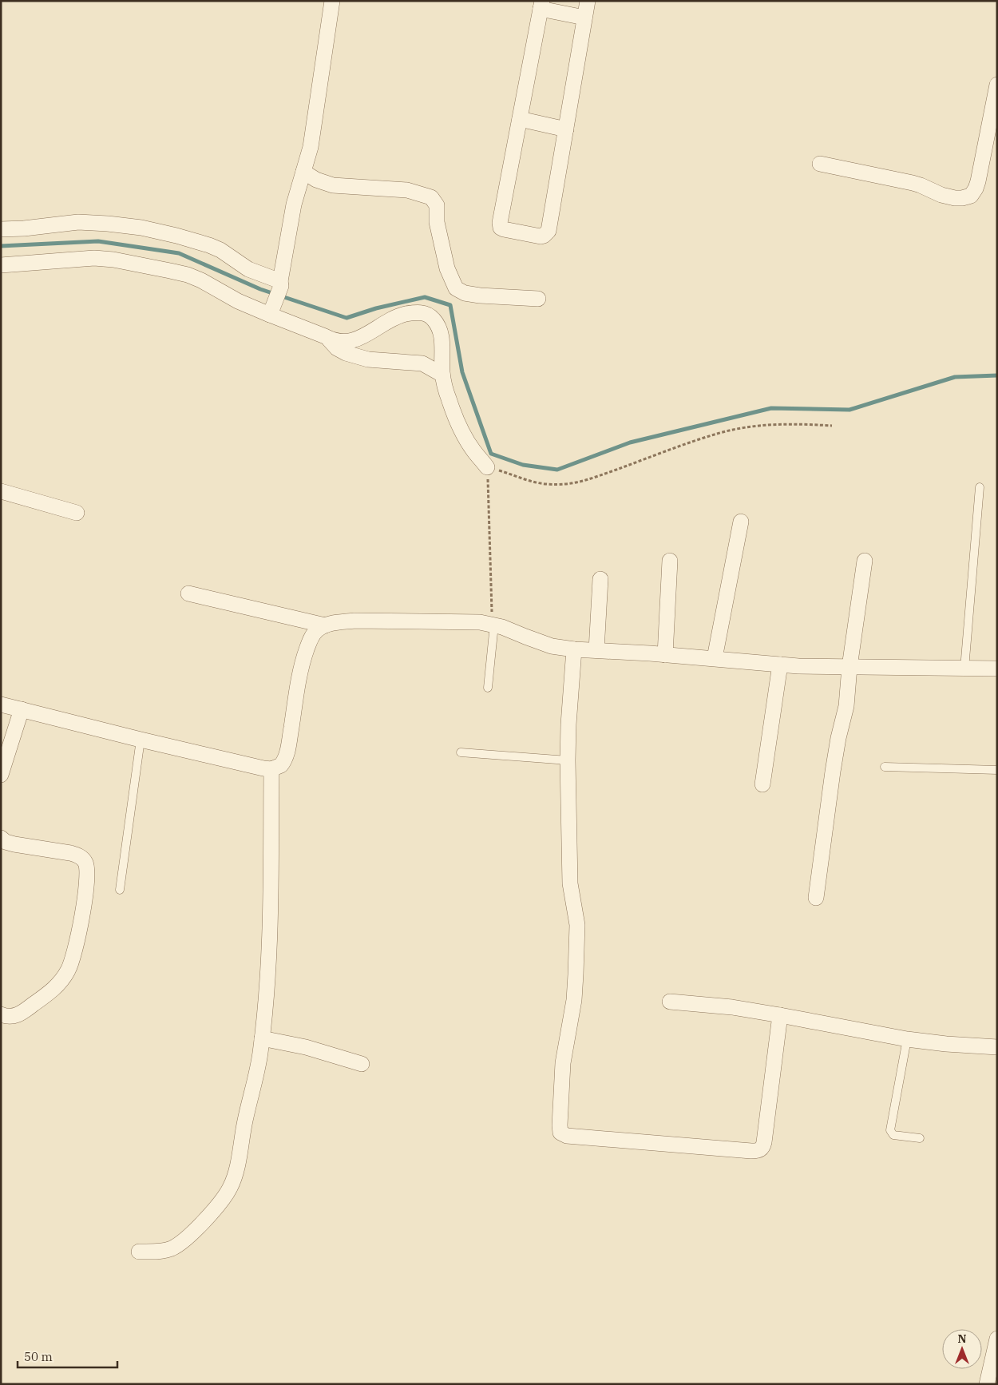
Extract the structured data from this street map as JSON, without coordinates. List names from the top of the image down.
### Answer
{
  "scale_bar": "50 m",
  "north": "top"
}
